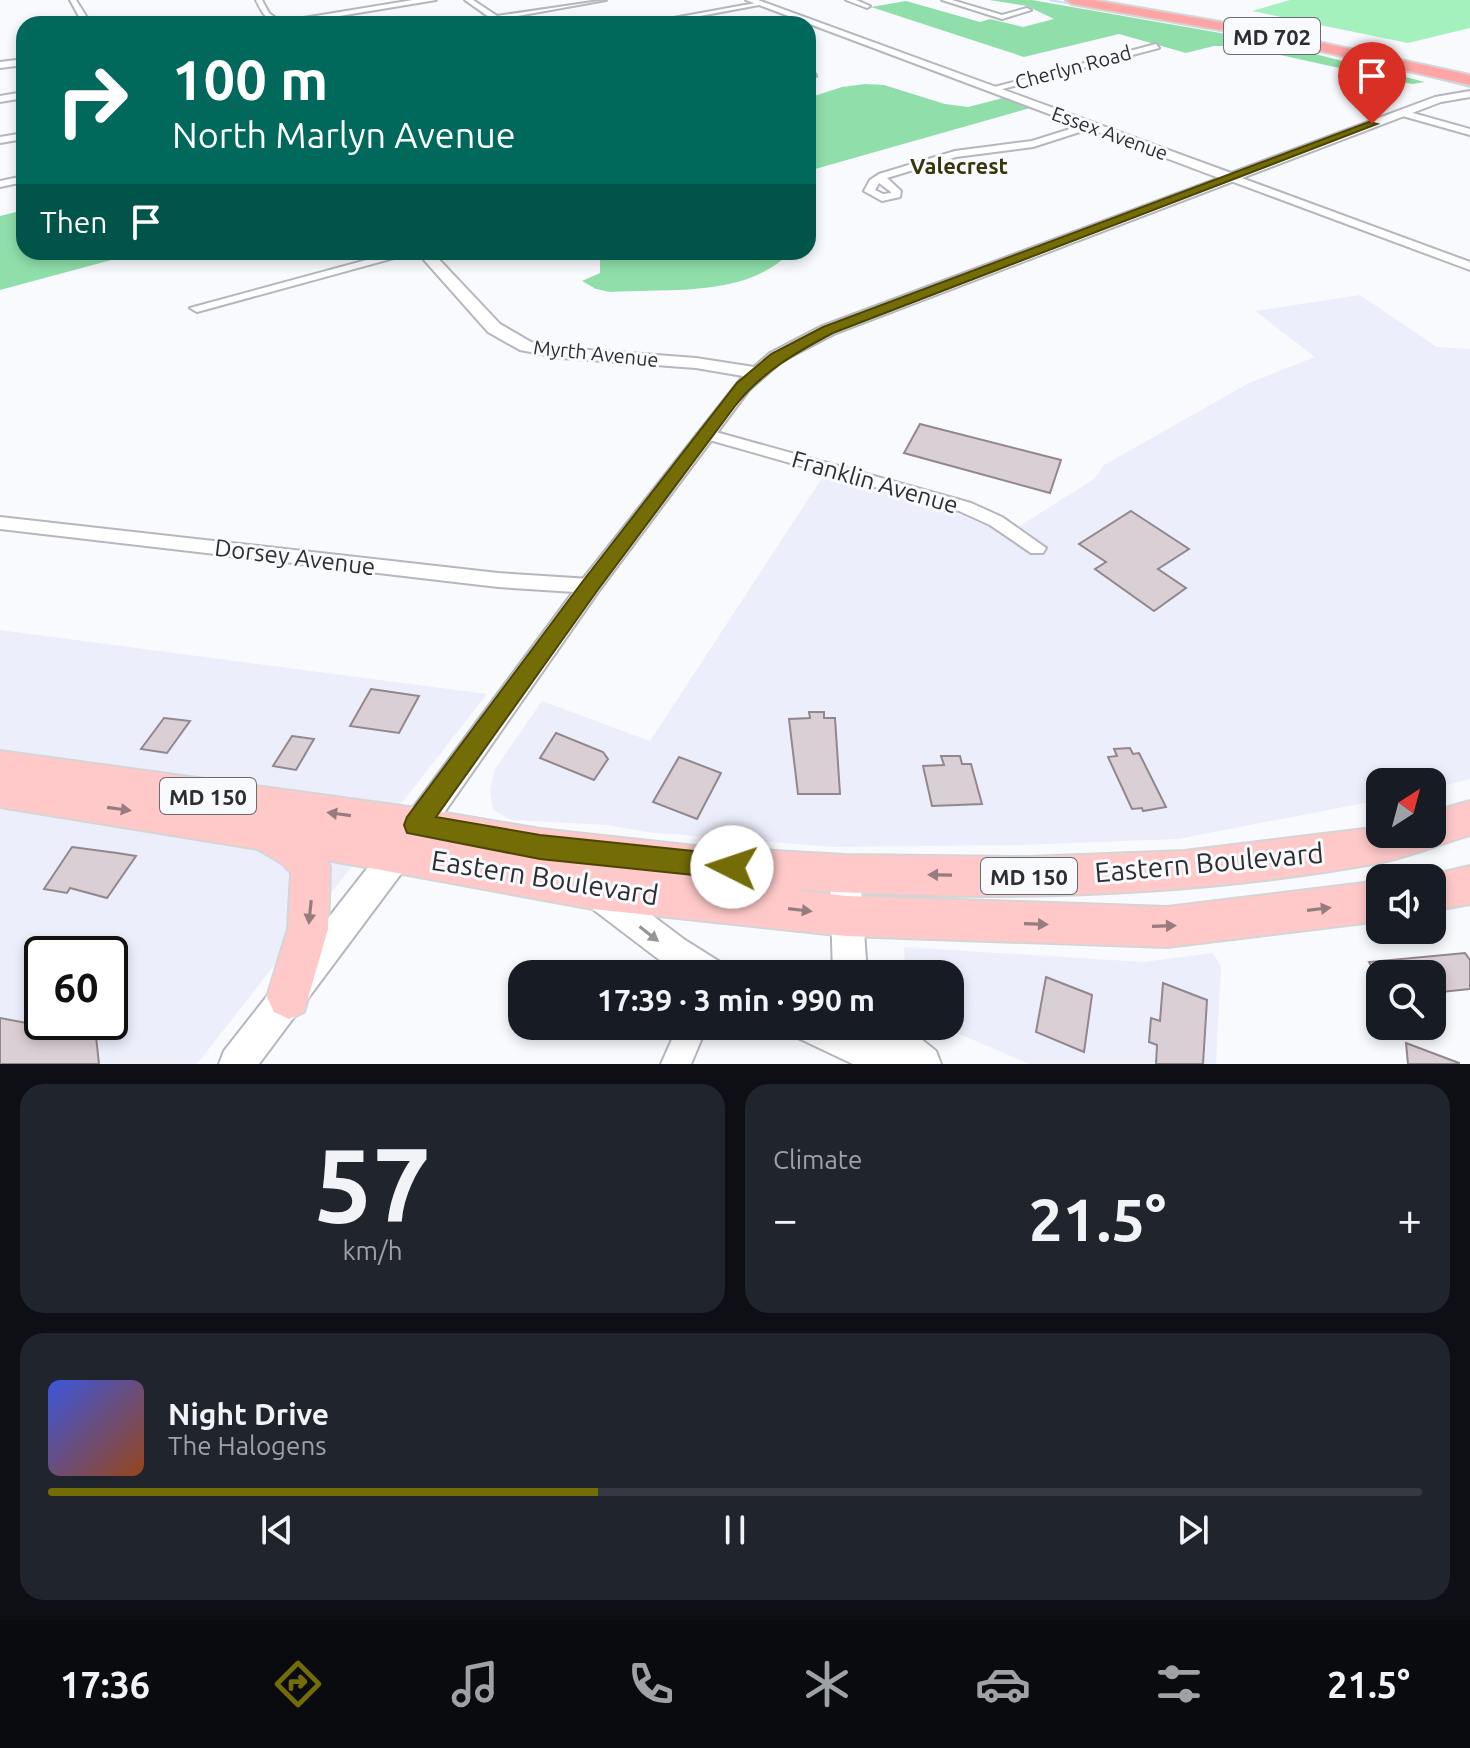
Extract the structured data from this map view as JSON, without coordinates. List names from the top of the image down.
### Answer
{
  "streets": {
    "highway": ["MD 702"],
    "main road": ["MD 150", "Eastern Boulevard"],
    "street": [
      "Cherlyn Road",
      "Essex Avenue",
      "Myrth Avenue",
      "Franklin Avenue",
      "Dorsey Avenue"
    ]
  },
  "crossings": [
    ["Cherlyn Road", "Essex Avenue"]
  ],
  "districts": ["Valecrest"],
  "north": "top right",
  "page": {
    "turn": ["100 m", "North Marlyn Avenue"],
    "then": "Then",
    "limit": "60",
    "trip": "17:39 · 3 min · 990 m",
    "tile": [
      ["57", "km/h"],
      "Climate"
    ],
    "heat": ["−", "21.5°", "+"],
    "song": ["Night Drive", "The Halogens"],
    "tabs": ["17:36", "21.5°"]
  }
}
